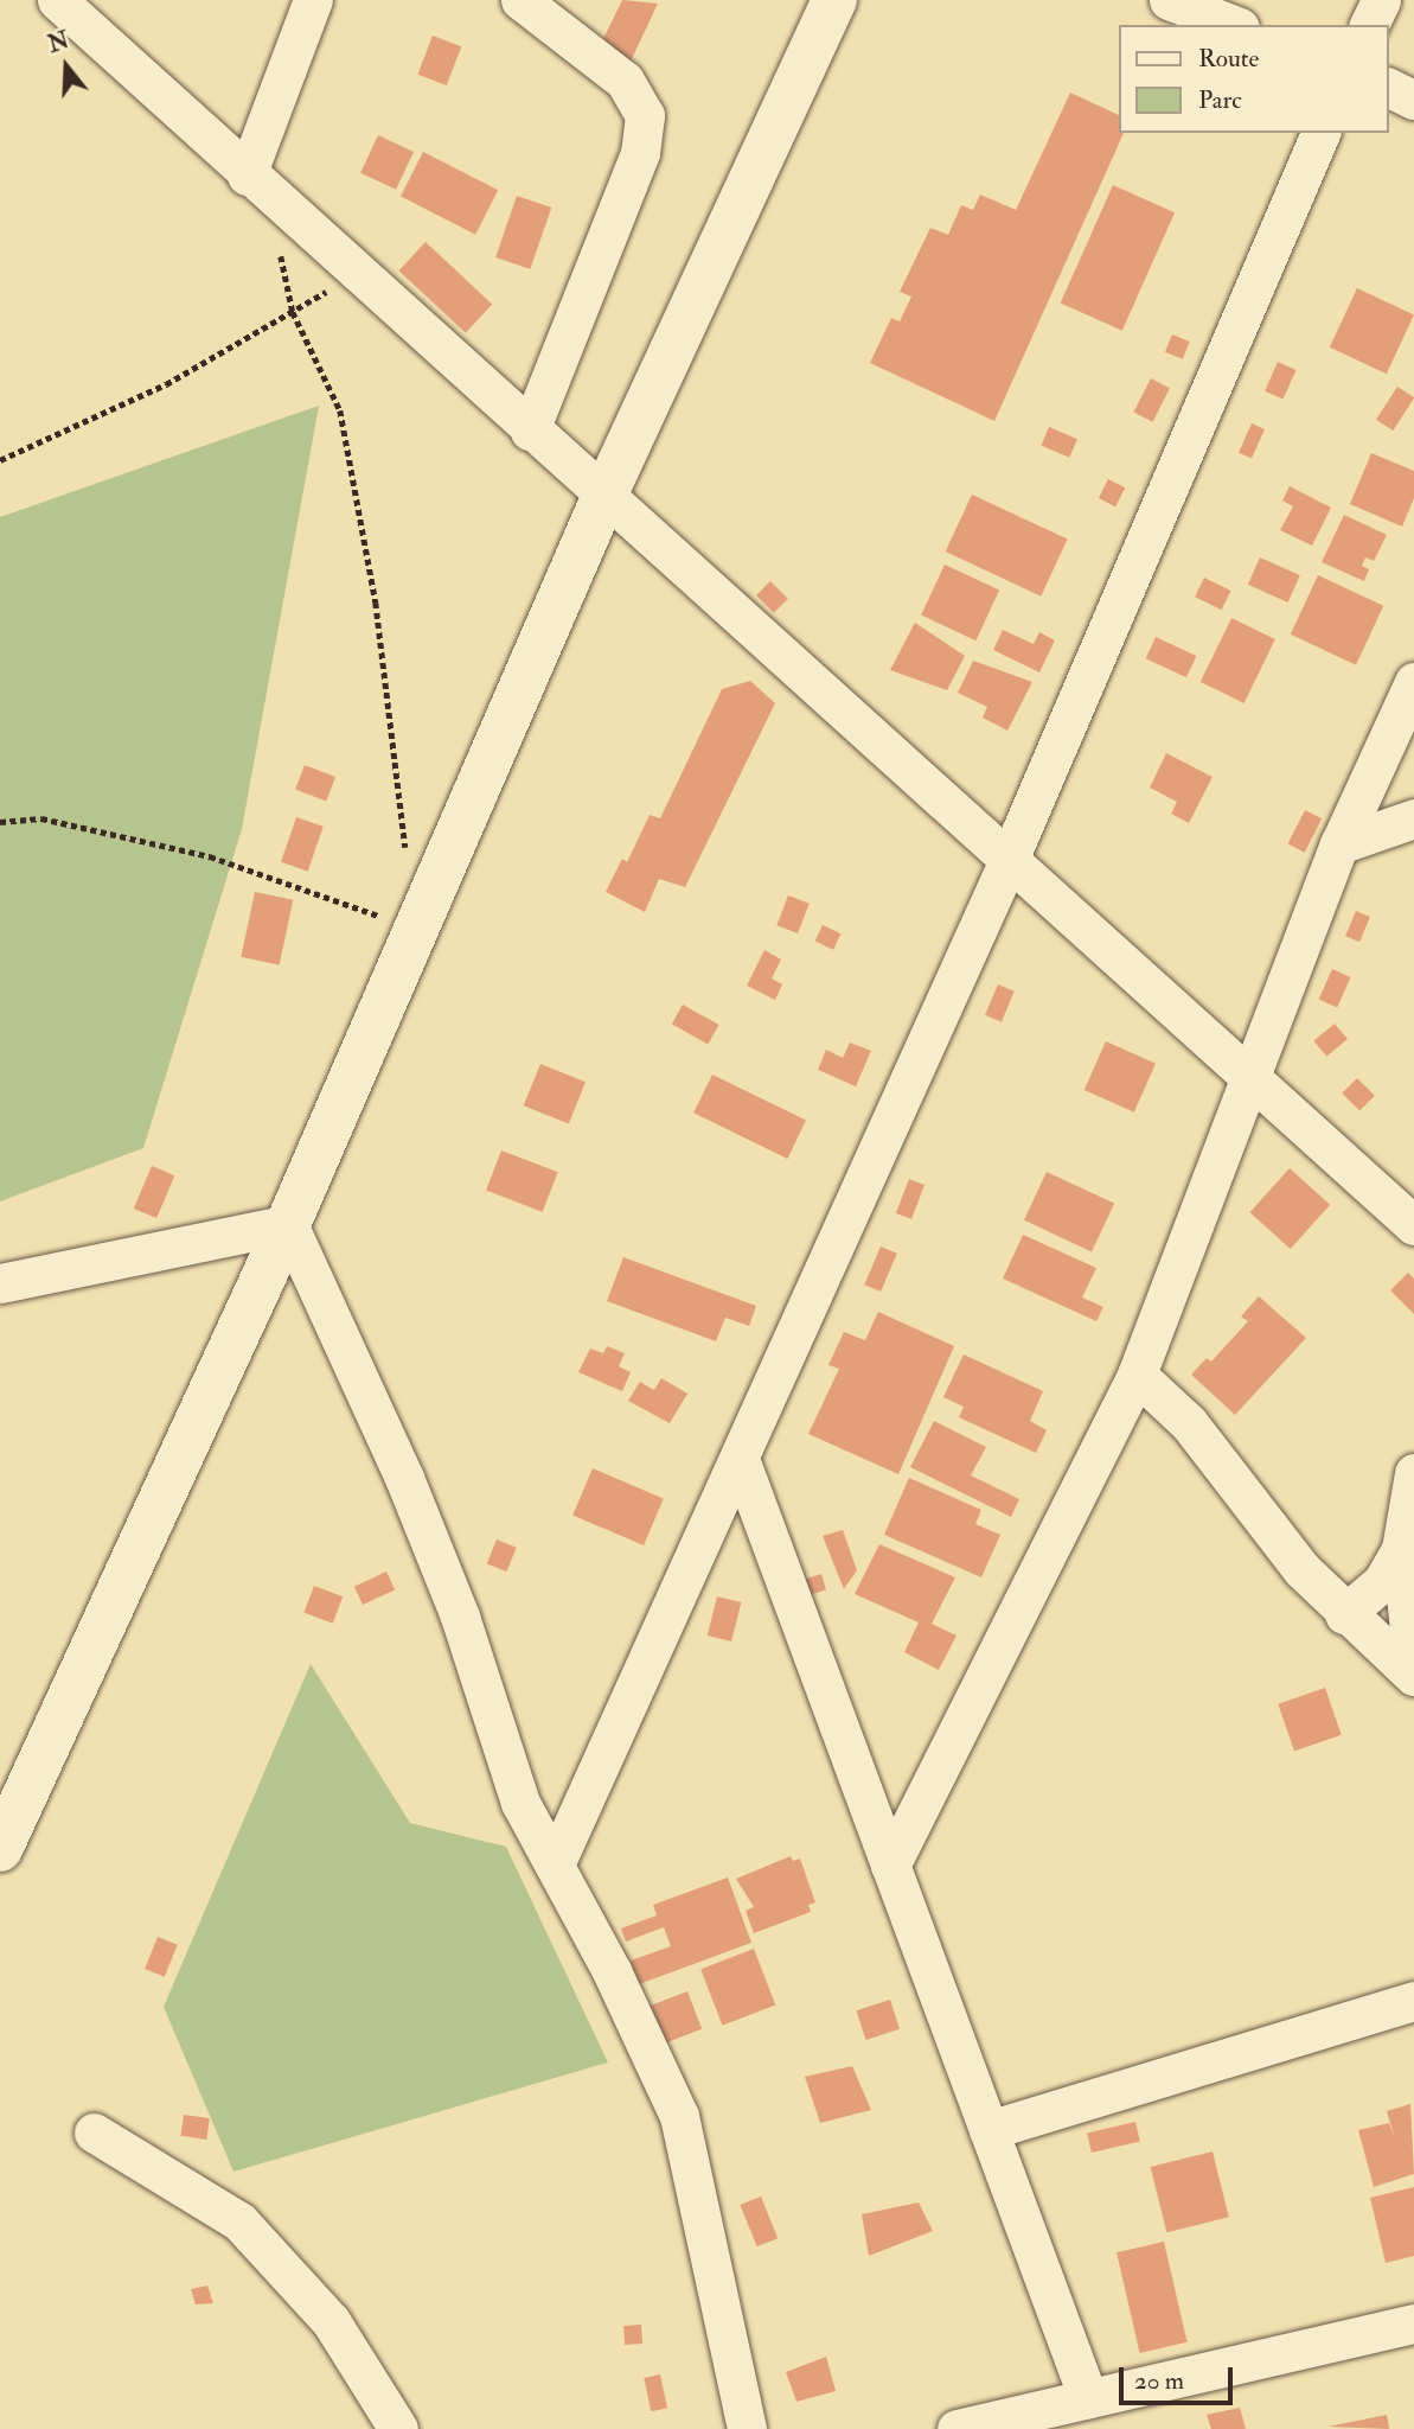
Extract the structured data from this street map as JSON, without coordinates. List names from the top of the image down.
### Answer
{
  "legend": ["Route", "Parc"],
  "scale_bar": "20 m",
  "north": "top"
}
